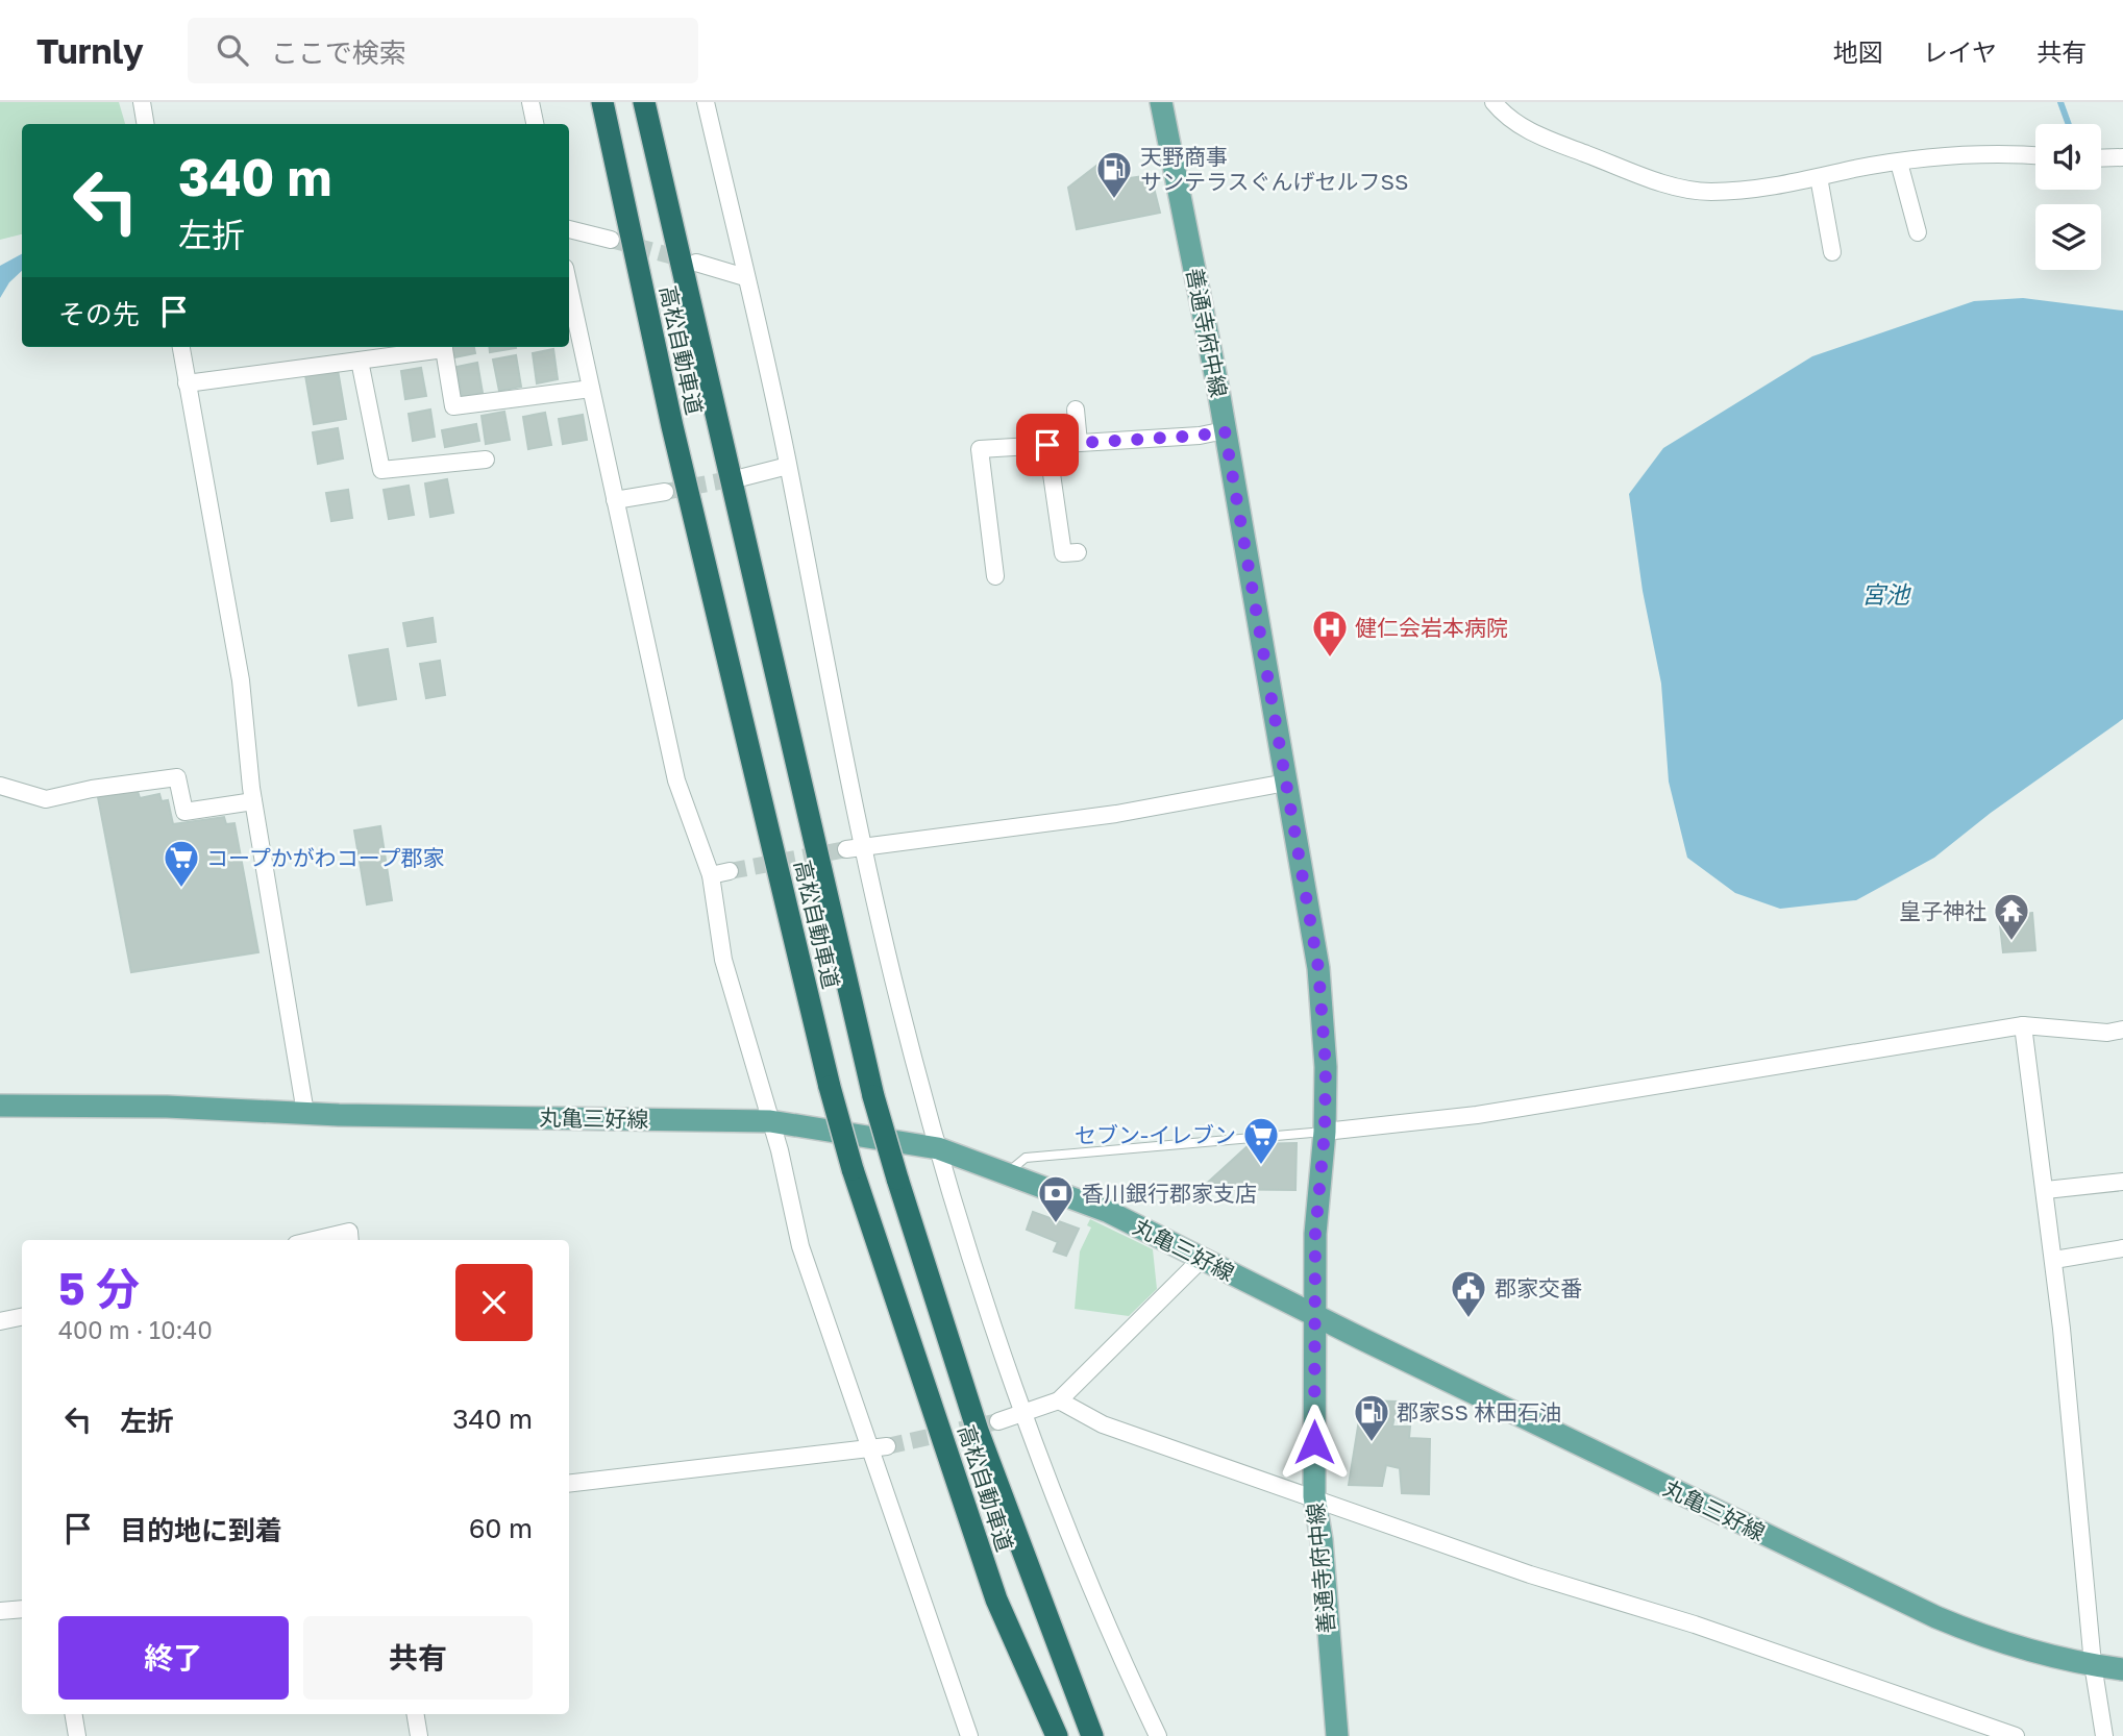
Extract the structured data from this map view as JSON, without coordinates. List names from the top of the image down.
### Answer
{
  "streets": {
    "highway": ["高松自動車道"],
    "main road": ["善通寺府中線", "丸亀三好線"]
  },
  "crossings": [
    ["善通寺府中線", "丸亀三好線"]
  ],
  "water": ["宮池"],
  "places": {
    "fuel station": ["天野商事 サンテラスぐんげセルフSS", "郡家SS 林田石油"],
    "hospital": ["健仁会岩本病院"],
    "supermarket": ["コープかがわコープ郡家", "セブン-イレブン"],
    "temple": ["皇子神社"],
    "bank": ["香川銀行郡家支店"],
    "public building": ["郡家交番"]
  },
  "page": {
    "header": "Turnly",
    "search": "ここで検索",
    "nav": ["地図", "レイヤ", "共有"],
    "turn": ["340 m", "左折"],
    "then": "その先",
    "heading": ["5 分", "400 m · 10:40"],
    "list": [
      {
        "name": "左折",
        "value": "340 m"
      },
      {
        "name": "目的地に到着",
        "value": "60 m"
      }
    ],
    "buttons": ["終了", "共有"]
  }
}
